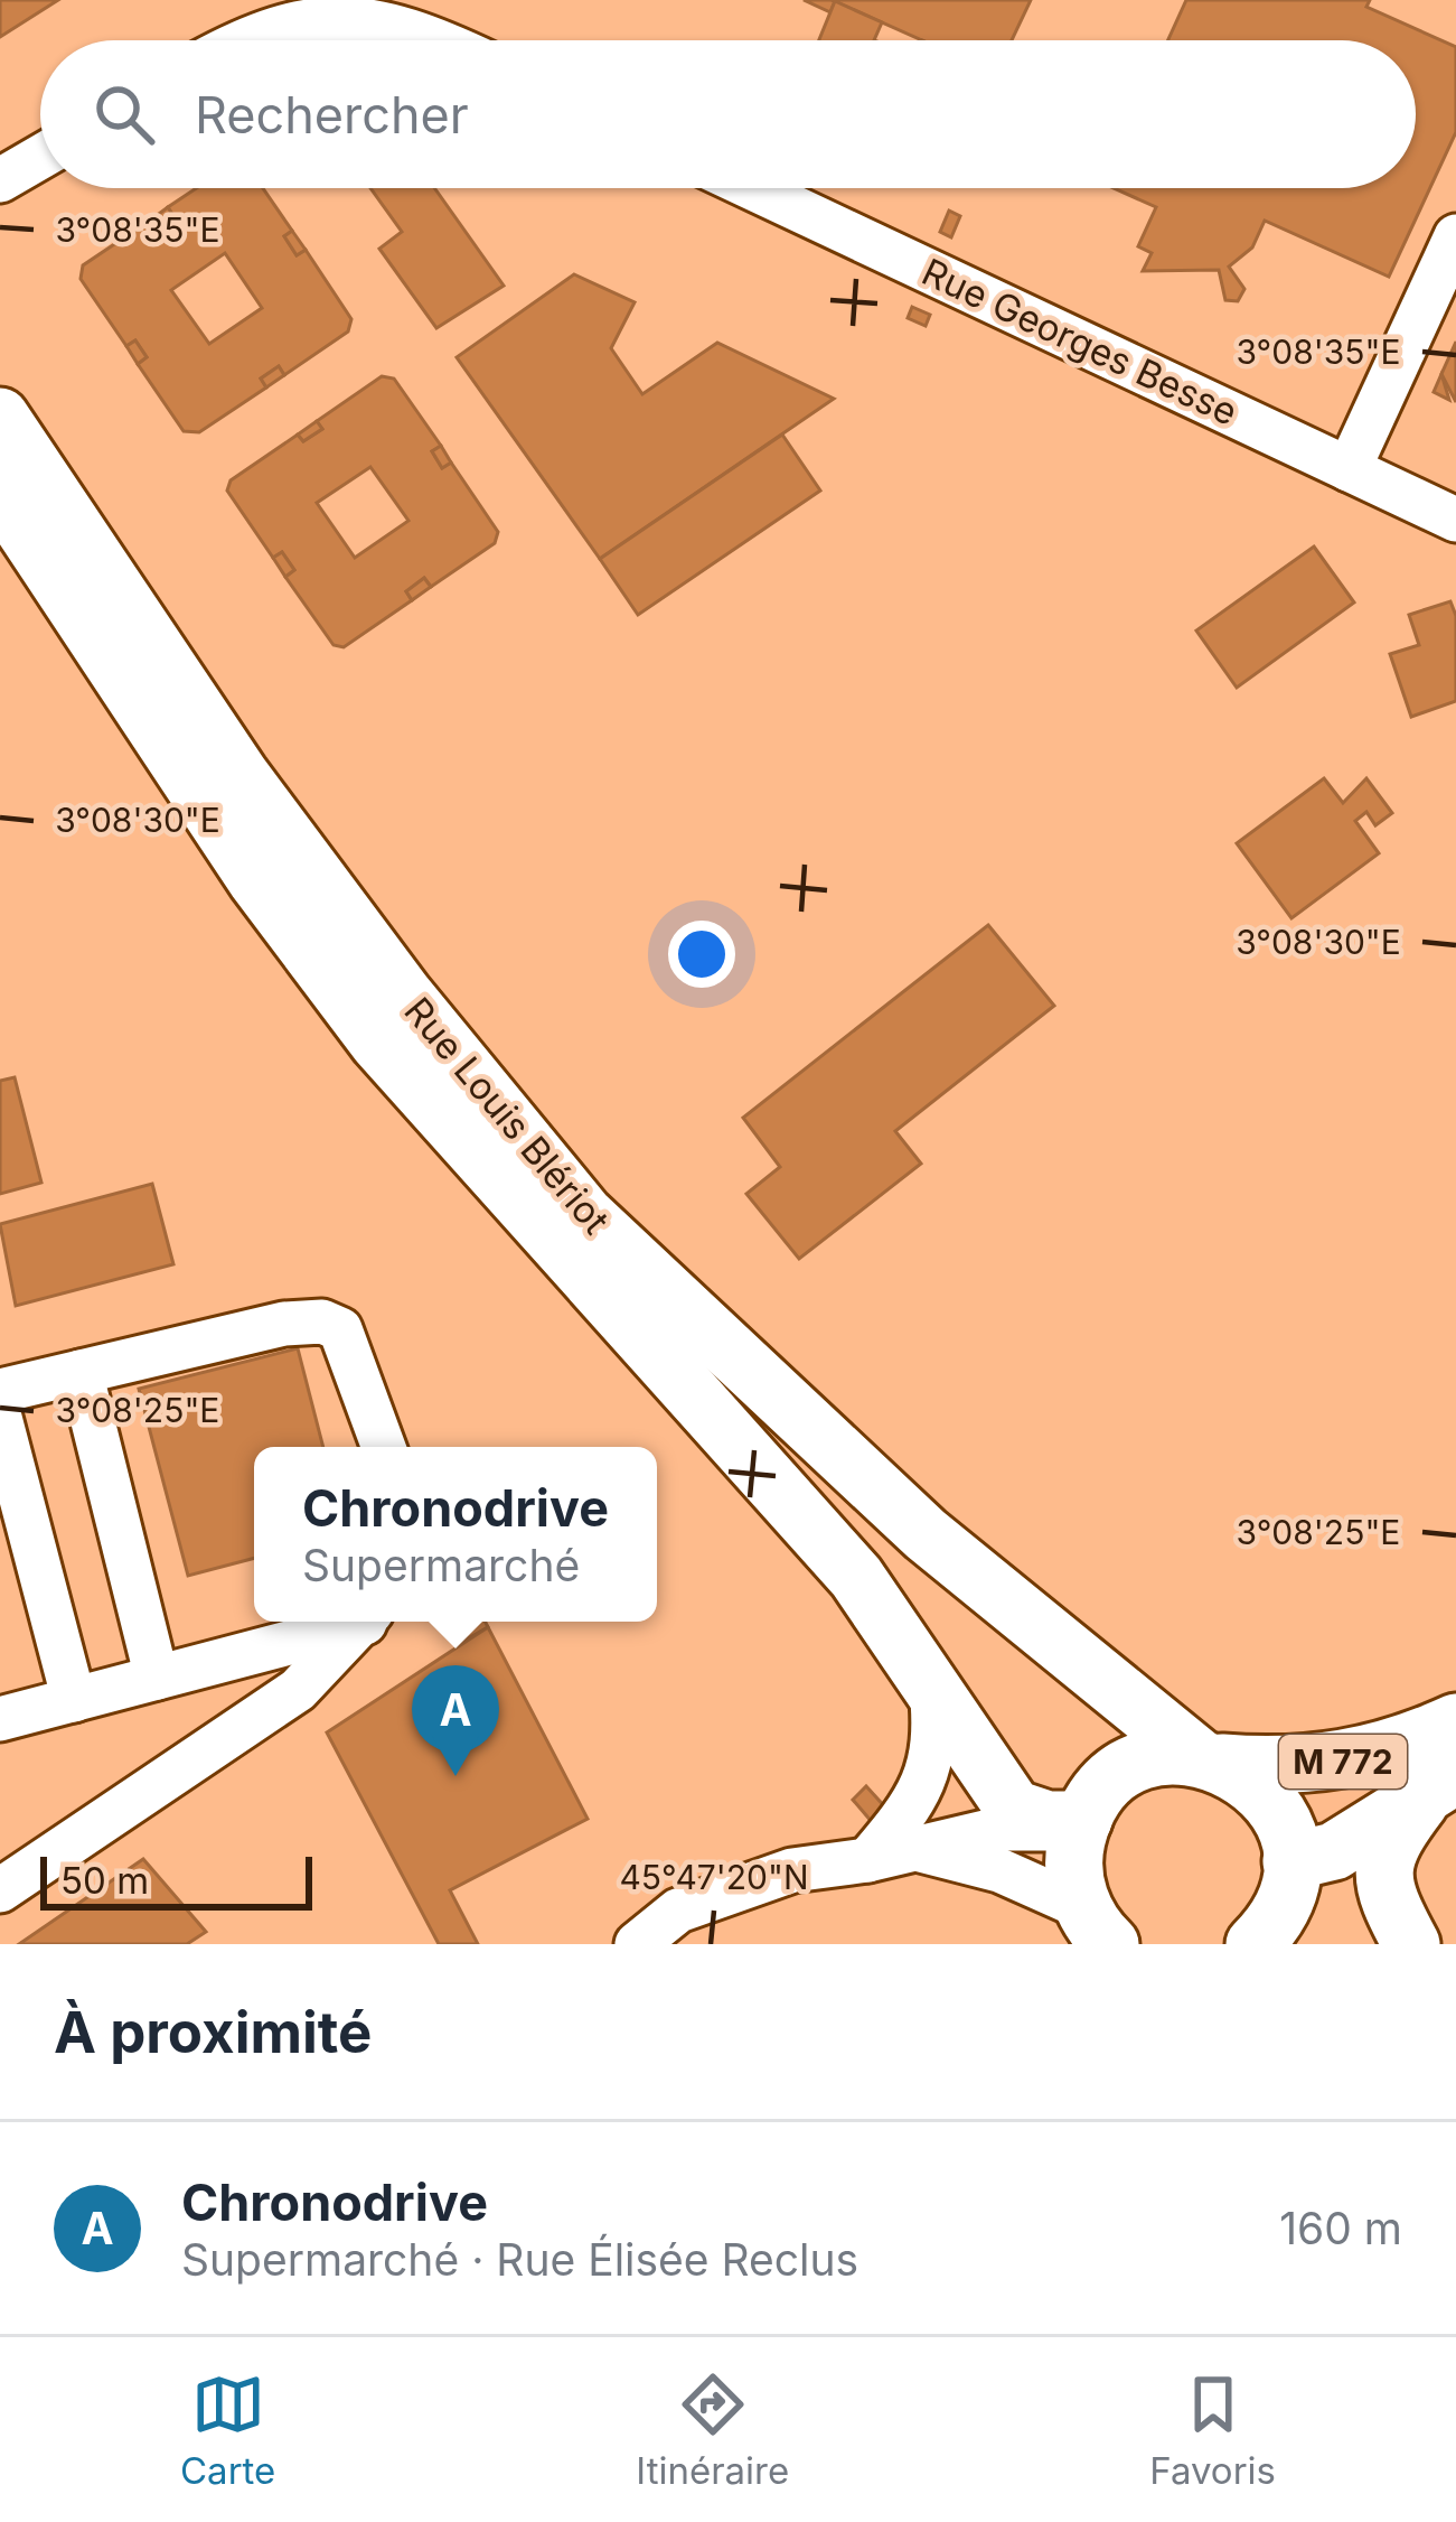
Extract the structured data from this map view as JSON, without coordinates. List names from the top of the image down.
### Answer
{
  "streets": {
    "main road": ["Rue Louis Blériot", "M 772"],
    "street": ["Rue Georges Besse"]
  },
  "crossings": [
    ["Rue Louis Blériot", "M 772"]
  ],
  "scale_bar": "50 m",
  "page": {
    "search": "Rechercher",
    "popup": ["Chronodrive", "Supermarché"],
    "pins": "A",
    "scale": "50 m",
    "heading": "À proximité",
    "list": [
      {
        "mark": "A",
        "name": "Chronodrive",
        "note": "Supermarché · Rue Élisée Reclus",
        "value": "160 m"
      }
    ],
    "nav": ["Carte", "Itinéraire", "Favoris"]
  },
  "coordinates": [
    "3°08'35\"E",
    "3°08'30\"E",
    "3°08'25\"E",
    "45°47'20\"N"
  ]
}
